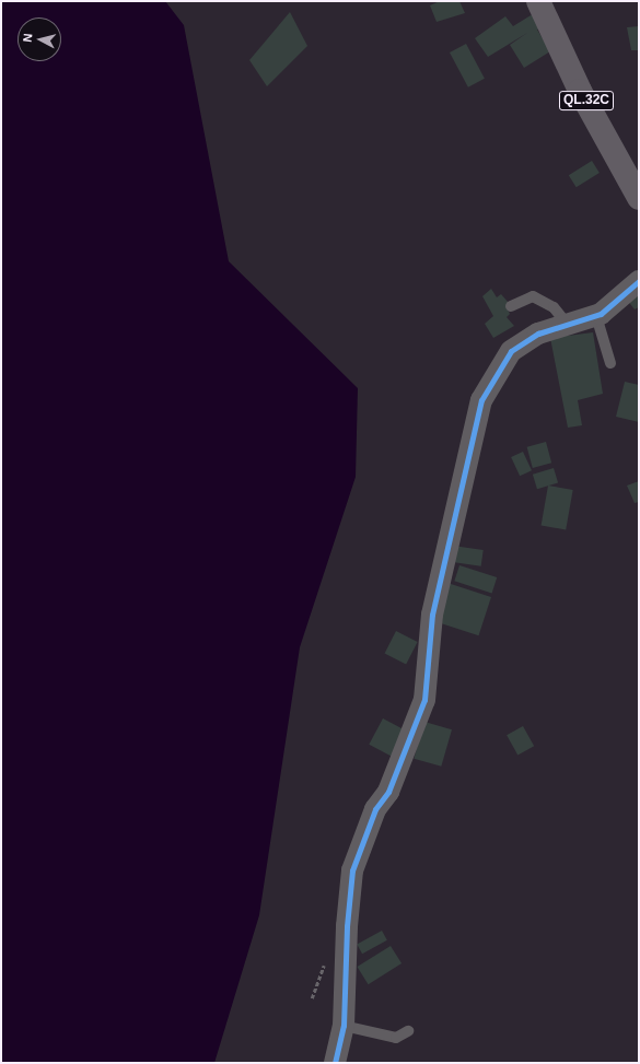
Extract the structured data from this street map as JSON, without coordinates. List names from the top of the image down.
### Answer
{
  "streets": {
    "main road": ["QL.32C"]
  },
  "north": "left"
}
